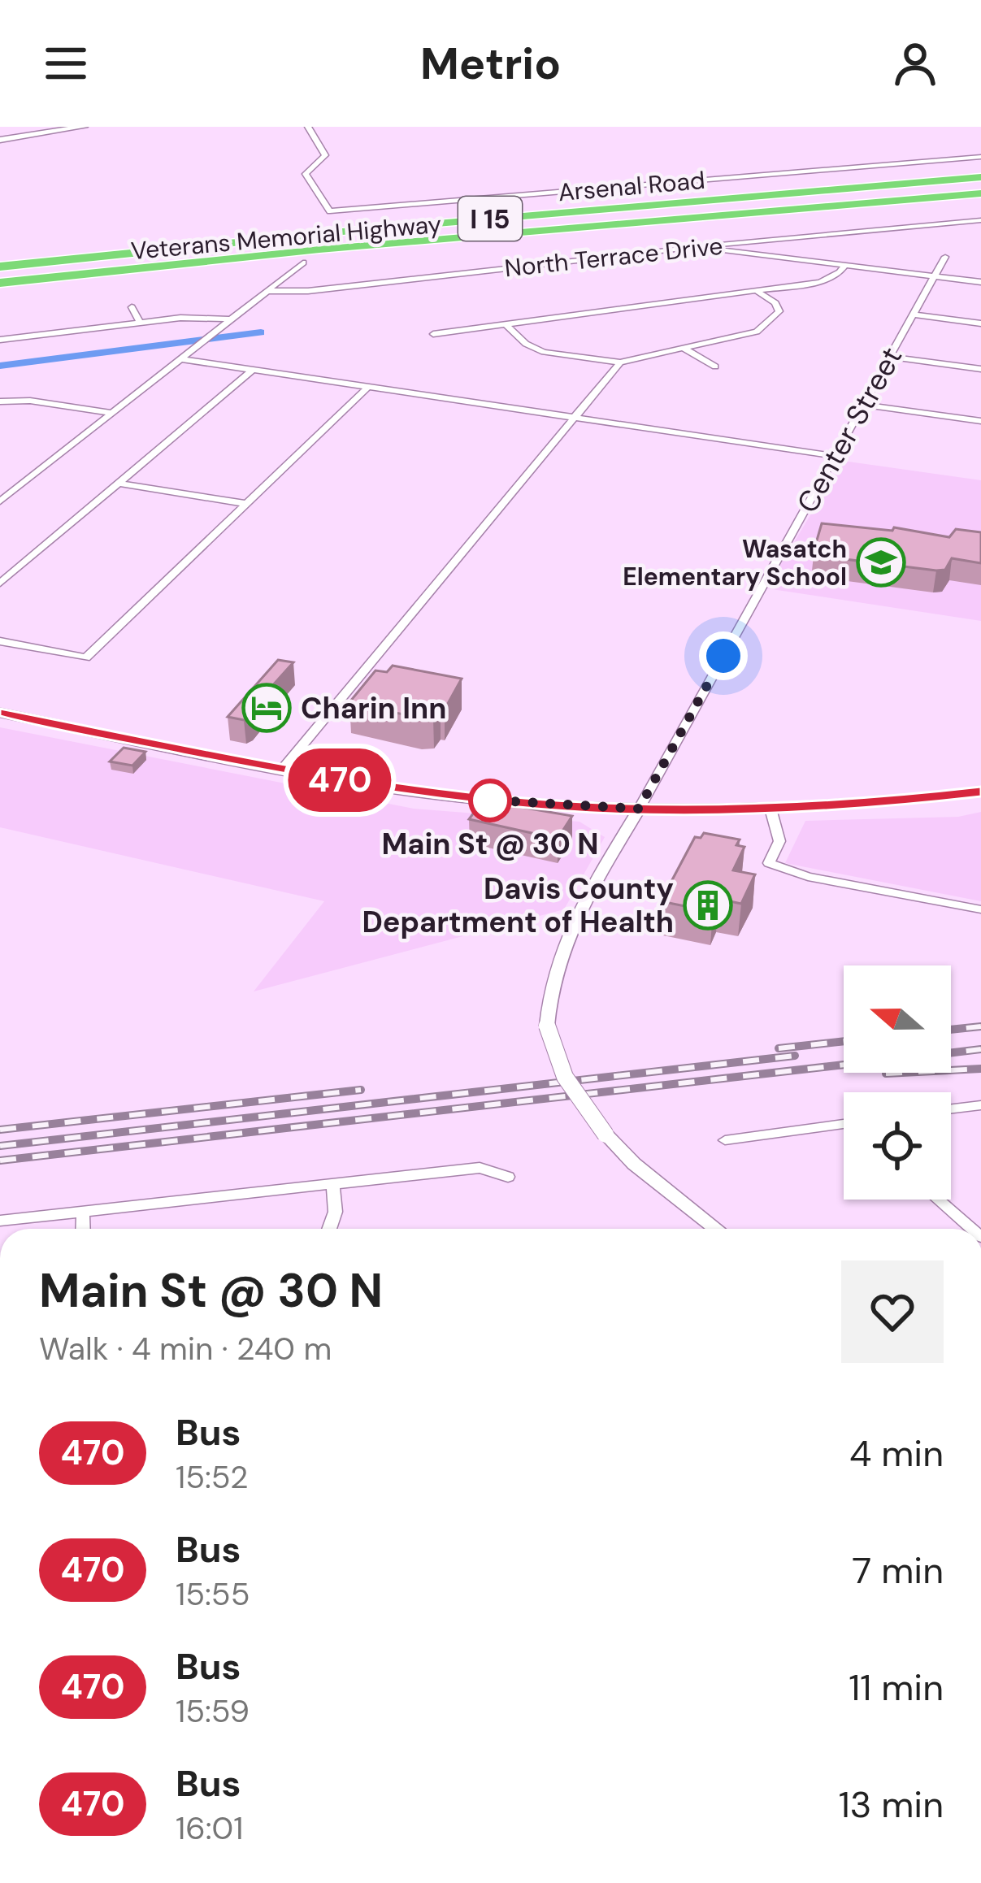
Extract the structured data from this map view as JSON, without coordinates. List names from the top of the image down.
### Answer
{
  "streets": {
    "highway": ["I 15", "Veterans Memorial Highway"],
    "street": ["Arsenal Road", "North Terrace Drive", "Center Street"]
  },
  "places": {
    "school or university": ["Wasatch Elementary School"],
    "hotel": ["Charin Inn"],
    "other": ["Main St @ 30 N"],
    "building": ["Davis County Department of Health"]
  },
  "lines": ["bus line 470"],
  "north": "left",
  "page": {
    "header": "Metrio",
    "on_map": "470",
    "heading": ["Main St @ 30 N", "Walk · 4 min · 240 m"],
    "list": [
      {
        "mark": "470",
        "name": "Bus",
        "note": "15:52",
        "value": "4 min"
      },
      {
        "mark": "470",
        "name": "Bus",
        "note": "15:55",
        "value": "7 min"
      },
      {
        "mark": "470",
        "name": "Bus",
        "note": "15:59",
        "value": "11 min"
      },
      {
        "mark": "470",
        "name": "Bus",
        "note": "16:01",
        "value": "13 min"
      }
    ]
  }
}
